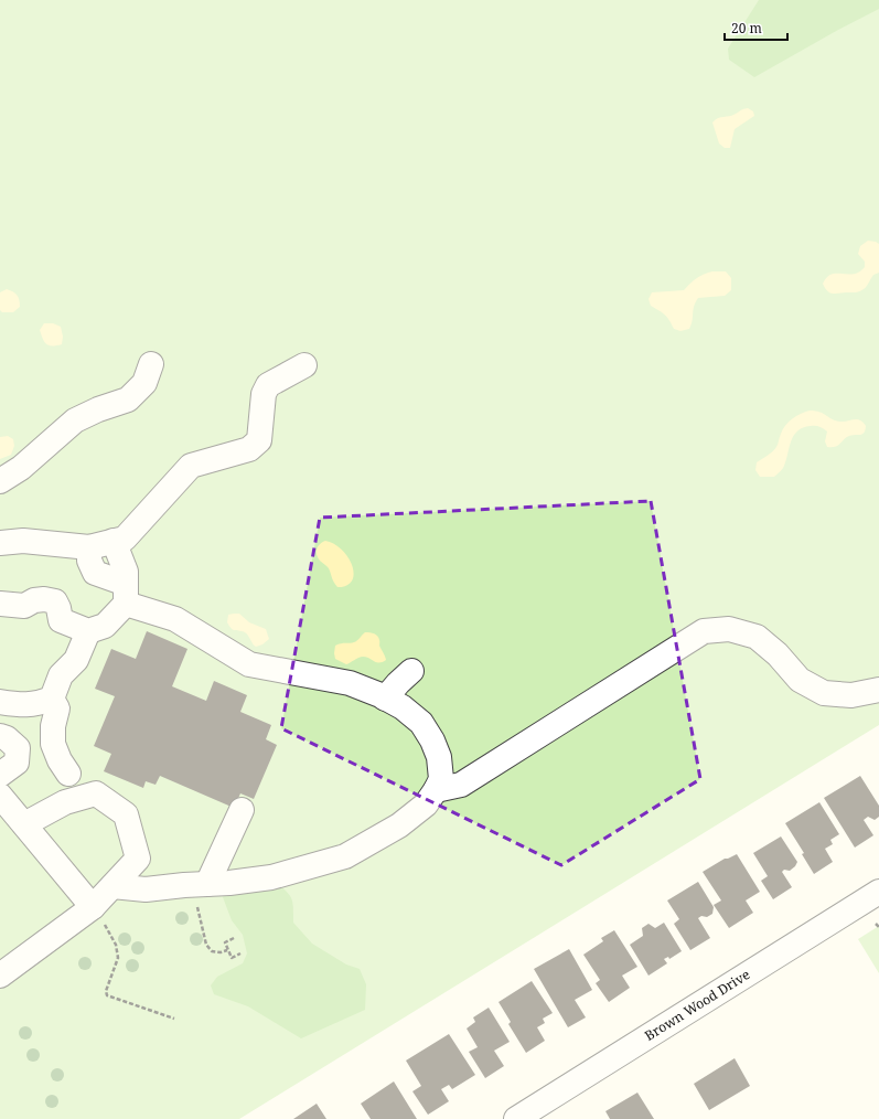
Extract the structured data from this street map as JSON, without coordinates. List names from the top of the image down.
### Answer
{
  "streets": {
    "street": ["Brown Wood Drive"]
  },
  "scale_bar": "20 m"
}
